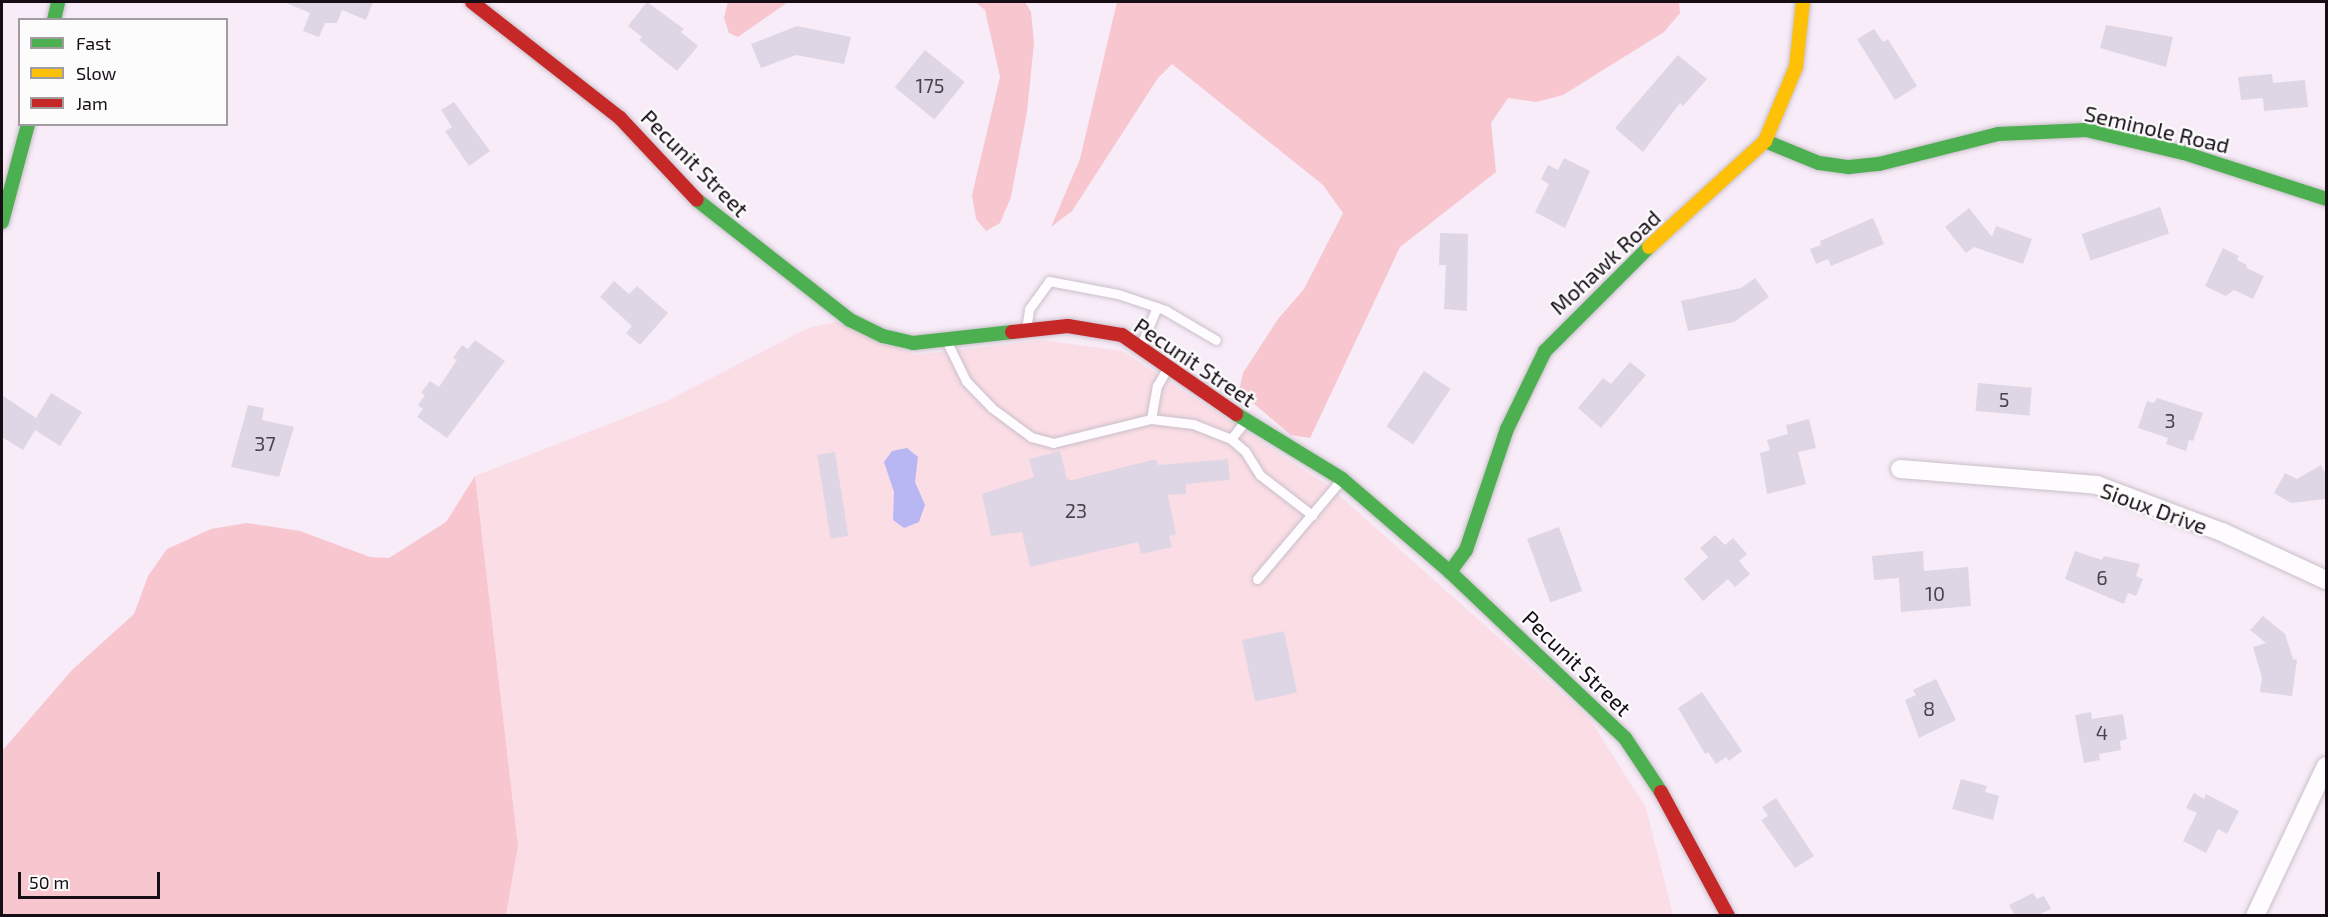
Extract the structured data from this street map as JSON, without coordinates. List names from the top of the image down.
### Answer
{
  "streets": {
    "street": [
      "Seminole Road",
      "Pecunit Street",
      "Mohawk Road",
      "Sioux Drive"
    ]
  },
  "crossings": [
    ["Seminole Road", "Mohawk Road"],
    ["Pecunit Street", "Mohawk Road"]
  ],
  "house_numbers": [
    "175",
    "5",
    "3",
    "37",
    "23",
    "6",
    "10",
    "8",
    "4"
  ],
  "legend": ["Fast", "Slow", "Jam"],
  "scale_bar": "50 m"
}
